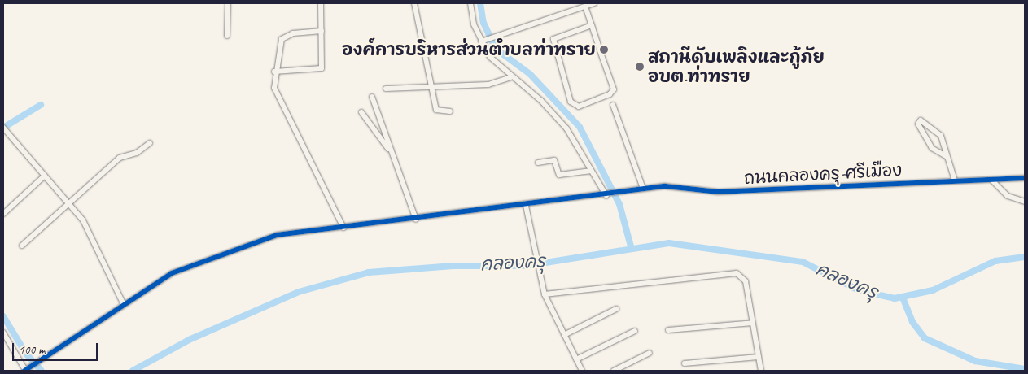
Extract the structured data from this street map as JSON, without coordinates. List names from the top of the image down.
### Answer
{
  "streets": {
    "street": ["ถนนคลองครุ-ศรีเมือง"]
  },
  "water": ["คลองครุ"],
  "places": ["องค์การบริหารส่วนตำบลท่าทราย", "สถานีดับเพลิงและกู้ภัย อบต.ท่าทราย"],
  "scale_bar": "100 m"
}
